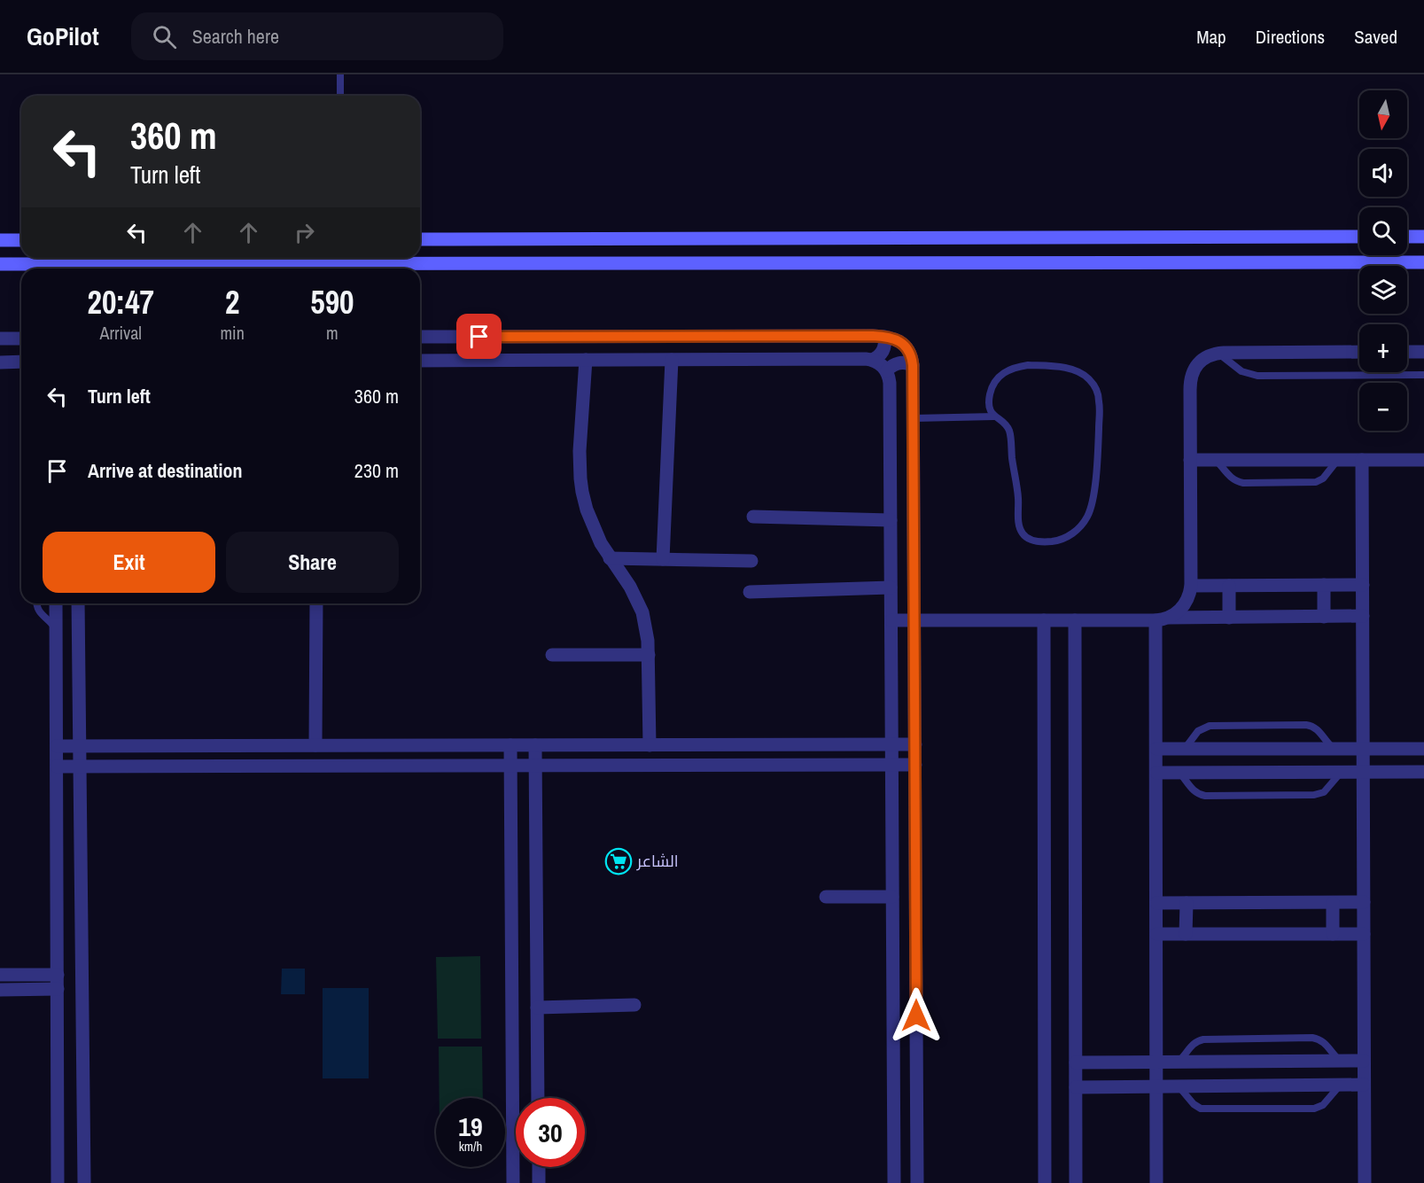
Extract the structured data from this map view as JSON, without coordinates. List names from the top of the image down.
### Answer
{
  "places": {
    "supermarket": ["الشاعر"]
  },
  "north": "bottom",
  "page": {
    "header": "GoPilot",
    "search": "Search here",
    "nav": ["Map", "Directions", "Saved"],
    "map_buttons": ["+", "−"],
    "turn": ["360 m", "Turn left"],
    "eta": [
      "20:47",
      "Arrival",
      "2",
      "min",
      "590",
      "m"
    ],
    "list": [
      {
        "name": "Turn left",
        "value": "360 m"
      },
      {
        "name": "Arrive at destination",
        "value": "230 m"
      }
    ],
    "buttons": ["Exit", "Share"],
    "speed": "19 km/h",
    "limit": "30"
  }
}
